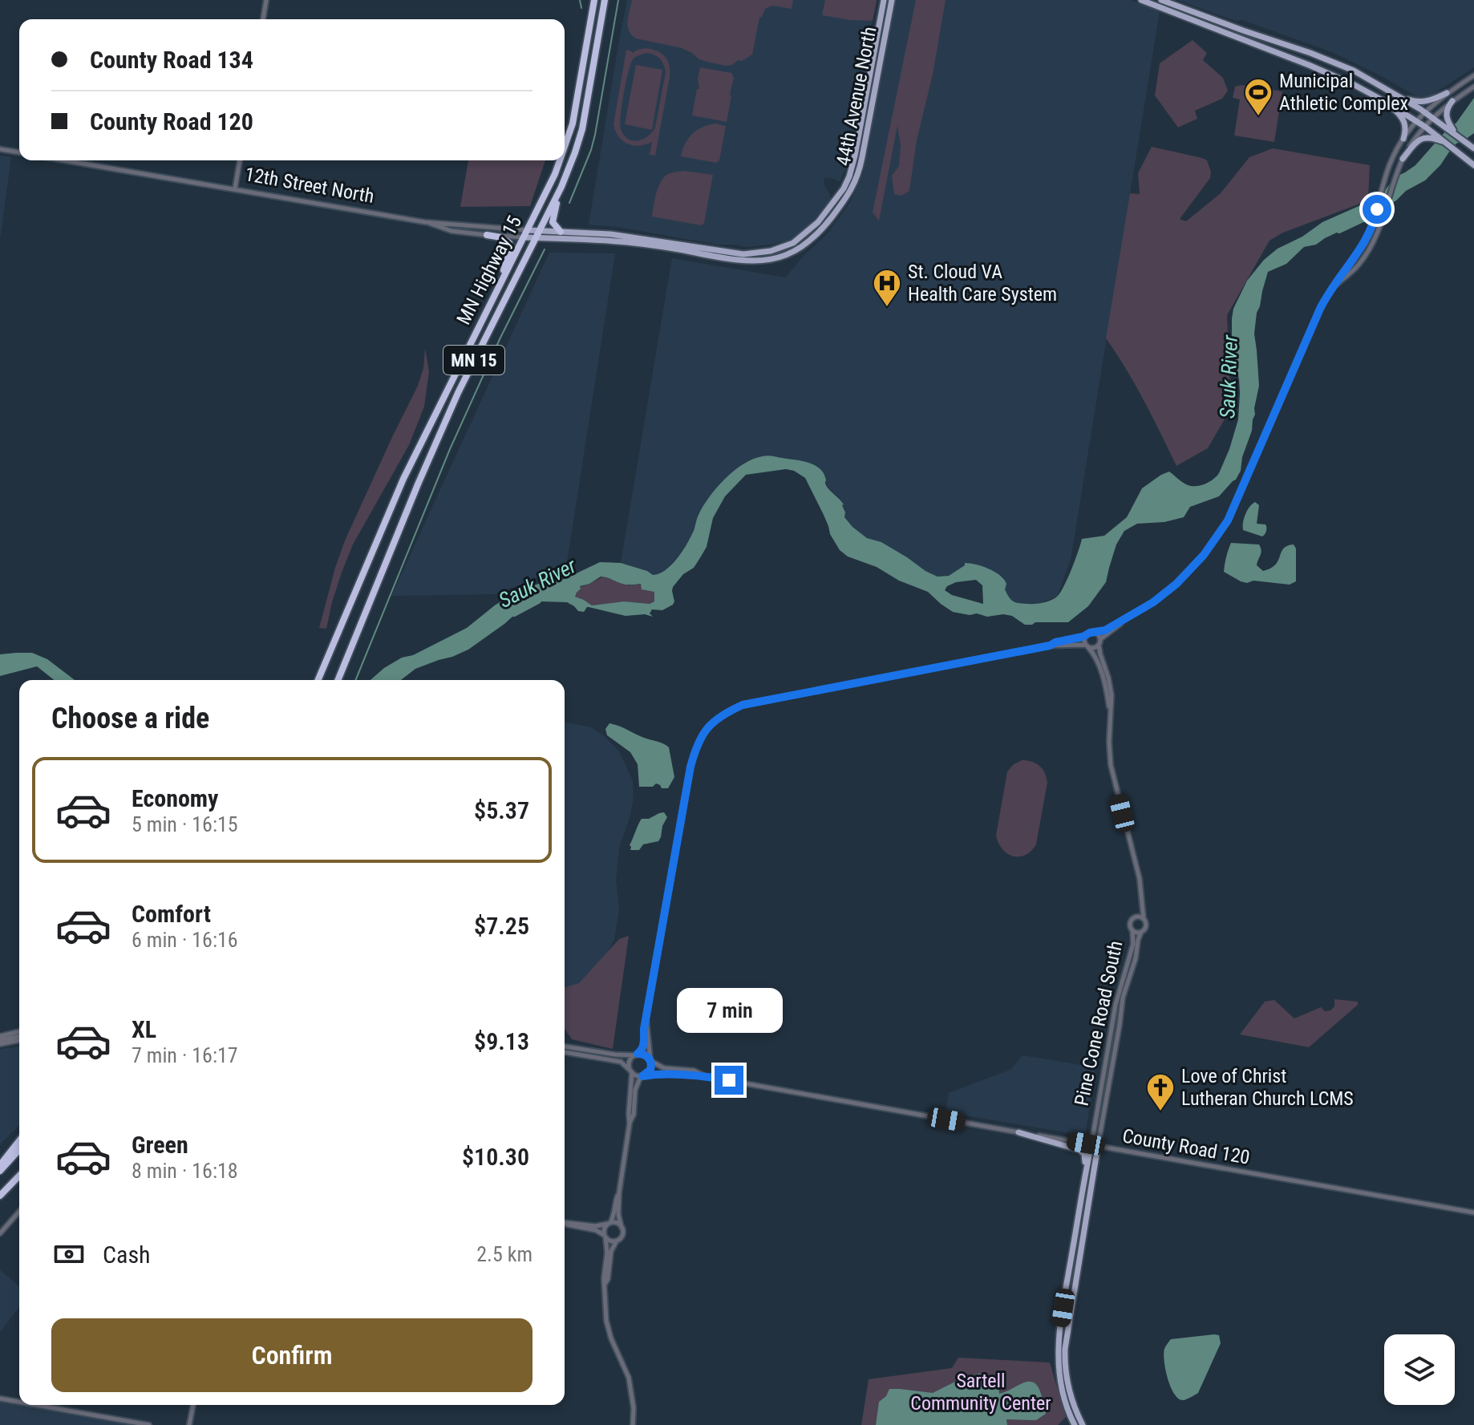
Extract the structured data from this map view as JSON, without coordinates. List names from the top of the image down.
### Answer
{
  "streets": {
    "highway": ["MN Highway 15", "MN 15"],
    "main road": ["44th Avenue North", "12th Street North", "Pine Cone Road South"],
    "street": ["County Road 120"]
  },
  "crossings": [
    ["12th Street North", "MN Highway 15"],
    ["Pine Cone Road South", "County Road 120"]
  ],
  "water": ["Sauk River"],
  "parks": ["Sartell Community Center"],
  "places": {
    "sports": ["Municipal Athletic Complex"],
    "hospital": ["St. Cloud VA Health Care System"],
    "church": ["Love of Christ Lutheran Church LCMS"]
  },
  "page": {
    "banner": ["County Road 134", "County Road 120"],
    "heading": "Choose a ride",
    "list": [
      {
        "name": "Economy",
        "note": "5 min · 16:15",
        "value": "$5.37"
      },
      {
        "name": "Comfort",
        "note": "6 min · 16:16",
        "value": "$7.25"
      },
      {
        "name": "XL",
        "note": "7 min · 16:17",
        "value": "$9.13"
      },
      {
        "name": "Green",
        "note": "8 min · 16:18",
        "value": "$10.30"
      }
    ],
    "bubble": "7 min",
    "pay": ["Cash", "2.5 km"],
    "buttons": "Confirm"
  }
}
